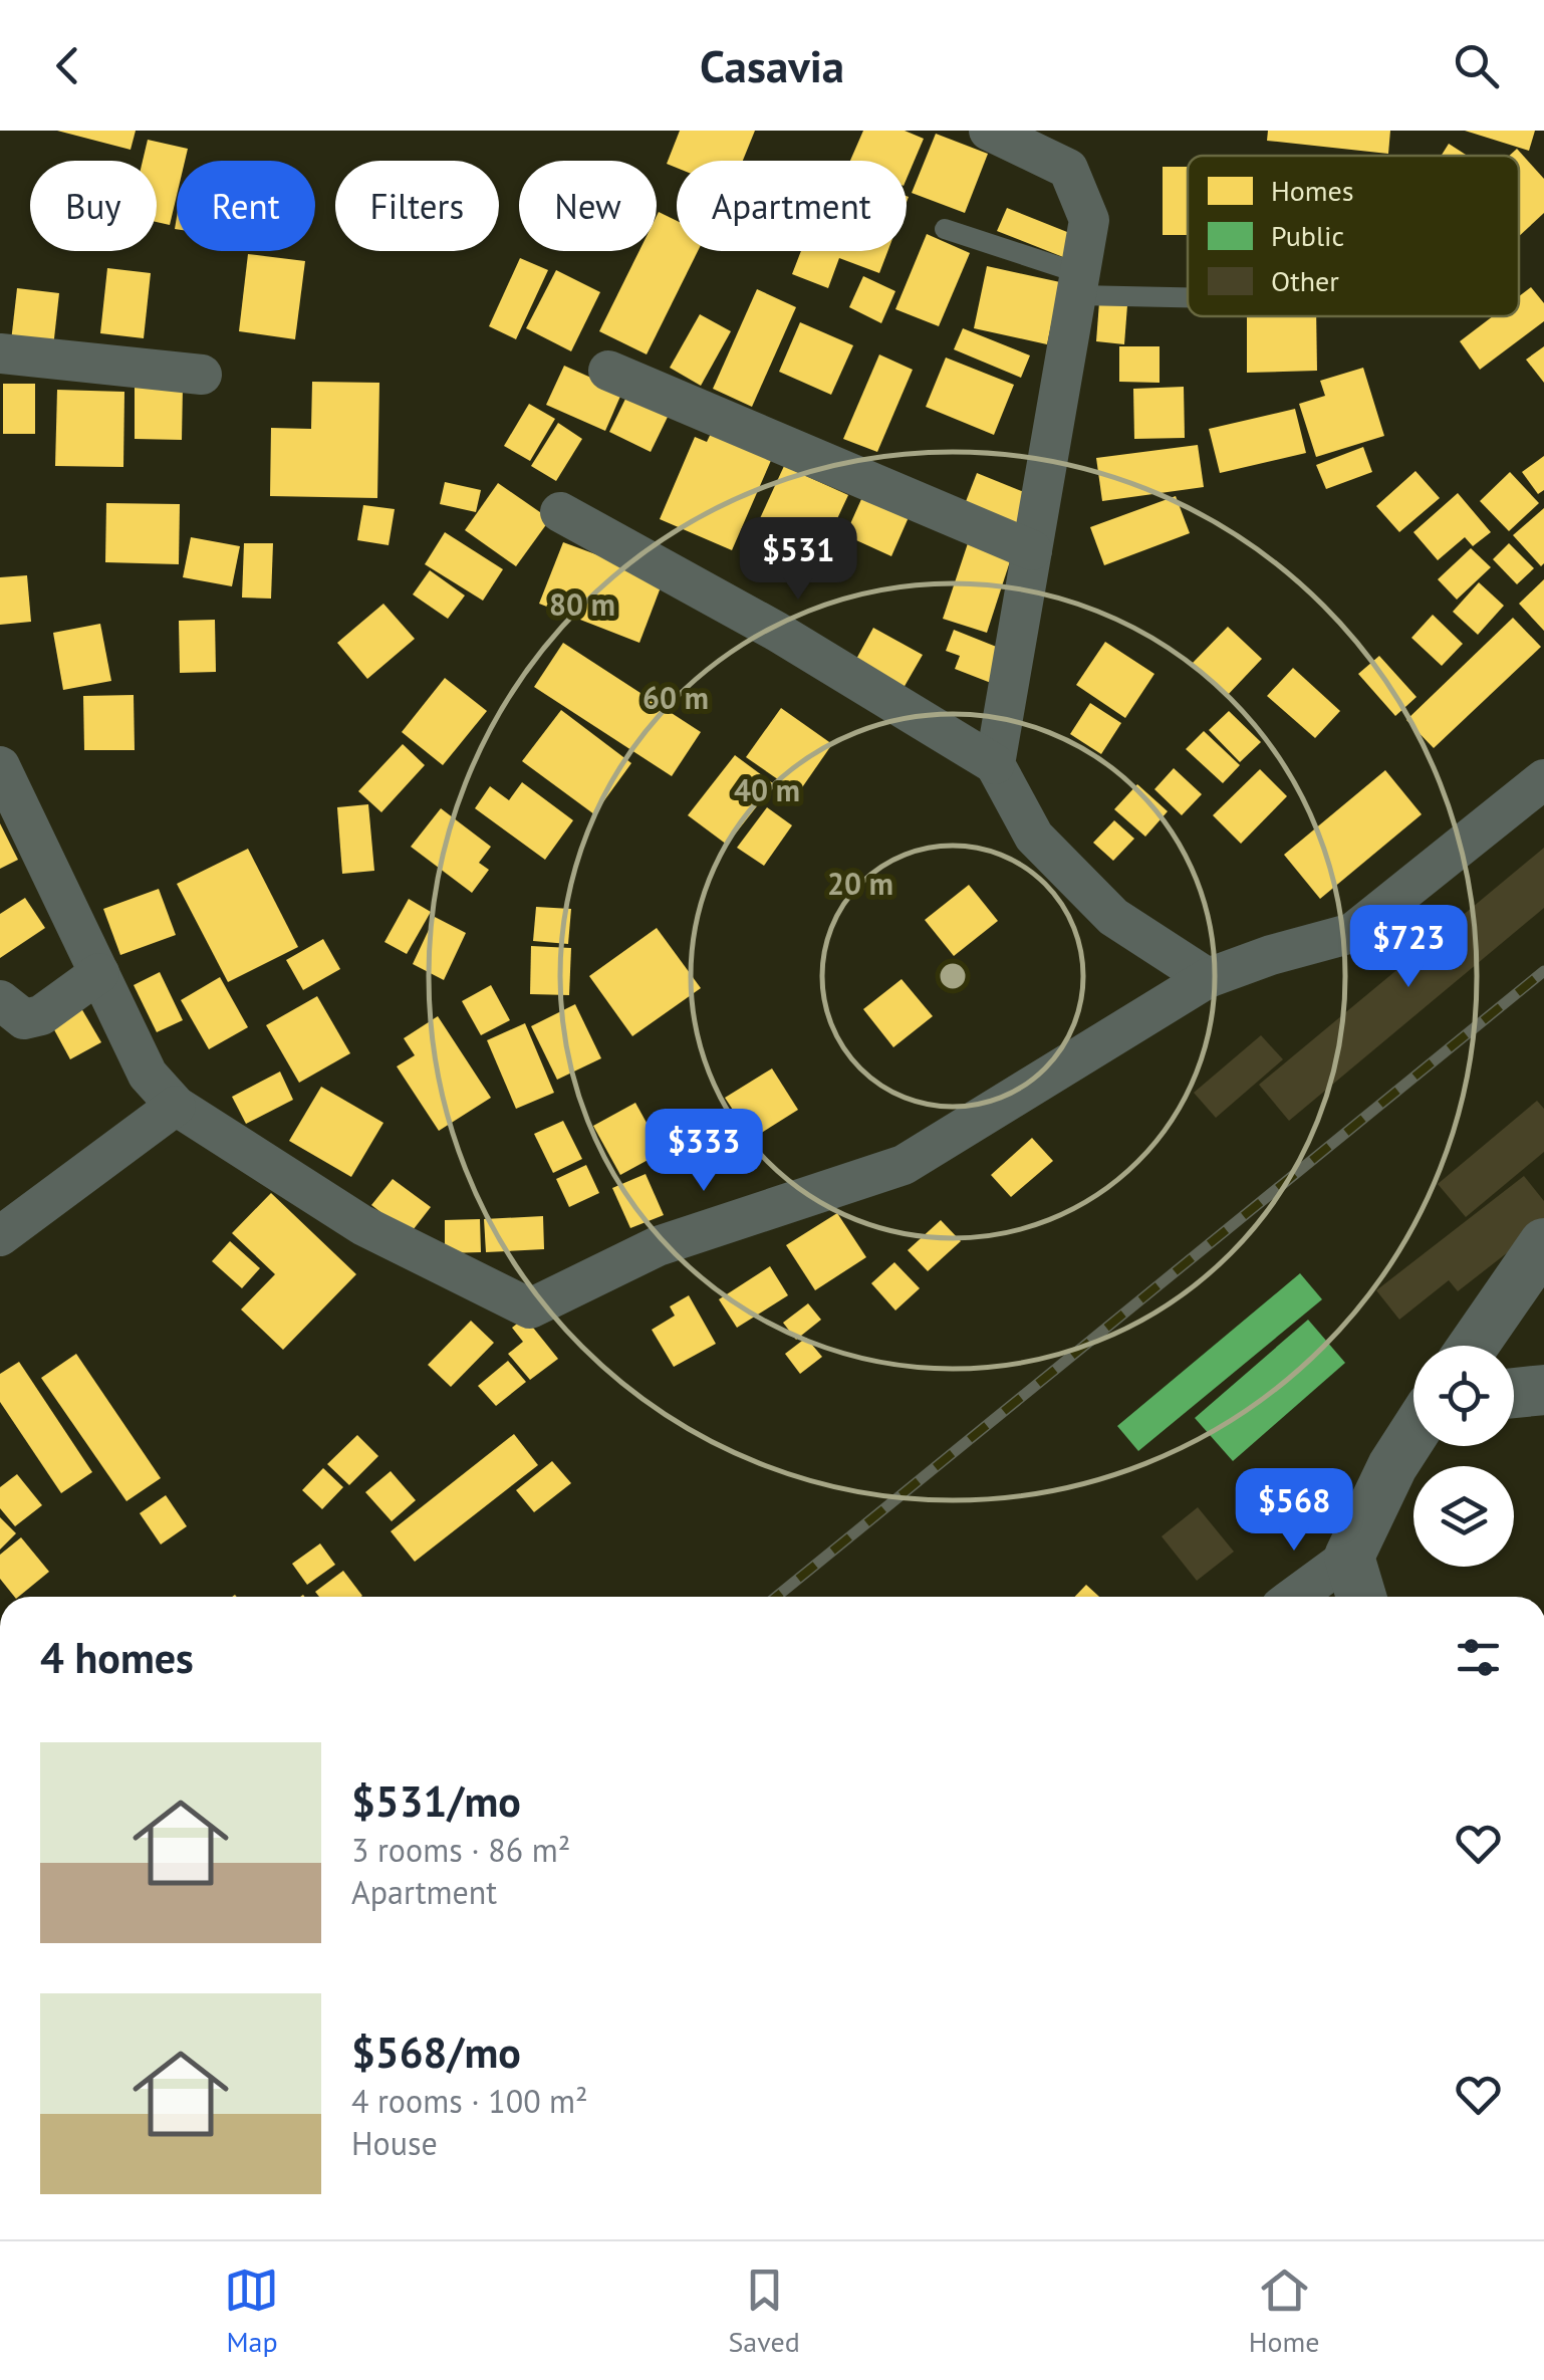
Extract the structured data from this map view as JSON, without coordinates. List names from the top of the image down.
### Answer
{
  "legend": ["Homes", "Public", "Other"],
  "page": {
    "header": "Casavia",
    "chip": [
      "Buy",
      "Rent",
      "Filters",
      "New",
      "Apartment"
    ],
    "price": [
      "$531",
      "$723",
      "$333",
      "$568"
    ],
    "heading": "4 homes",
    "list": [
      {
        "name": "$531/mo",
        "note": "3 rooms · 86 m² · Apartment"
      },
      {
        "name": "$568/mo",
        "note": "4 rooms · 100 m² · House"
      }
    ],
    "tabs": ["Map", "Saved", "Home"]
  },
  "rings": [
    "80 m",
    "60 m",
    "40 m",
    "20 m"
  ]
}
